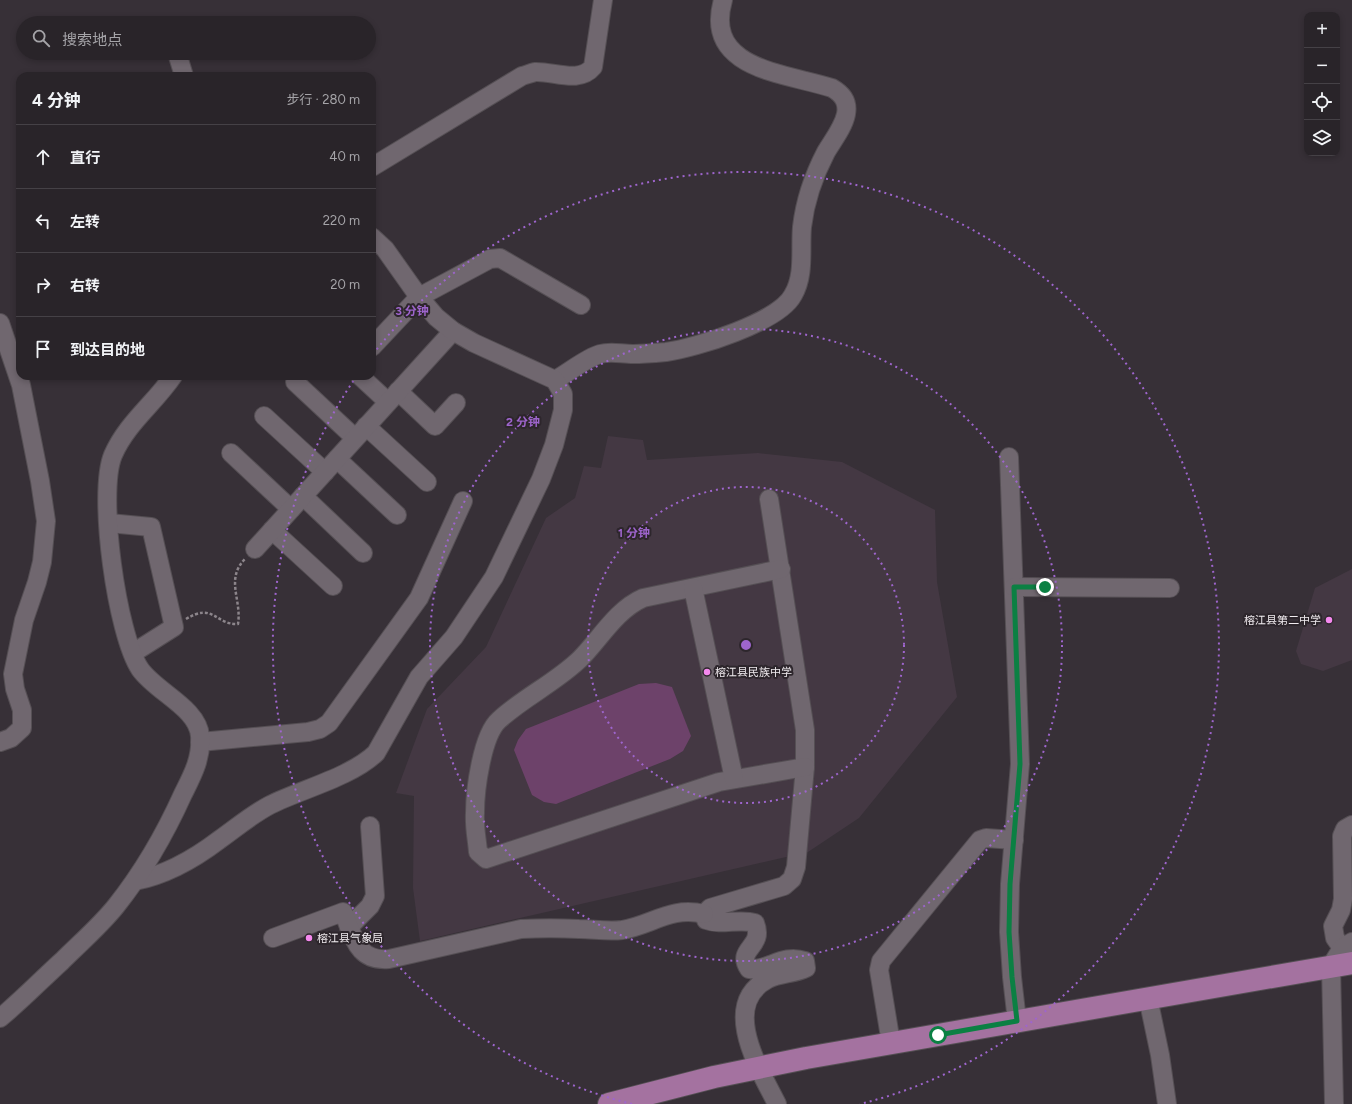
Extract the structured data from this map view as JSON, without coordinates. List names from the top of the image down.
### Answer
{
  "places": ["榕江县第二中学", "榕江县民族中学", "榕江县气象局"],
  "page": {
    "map_buttons": ["+", "−"],
    "search": "搜索地点",
    "heading": ["4 分钟", "步行 · 280 m"],
    "list": [
      ["直行", "40 m"],
      ["左转", "220 m"],
      ["右转", "20 m"],
      "到达目的地"
    ]
  },
  "rings": ["3 分钟", "2 分钟", "1 分钟"]
}
